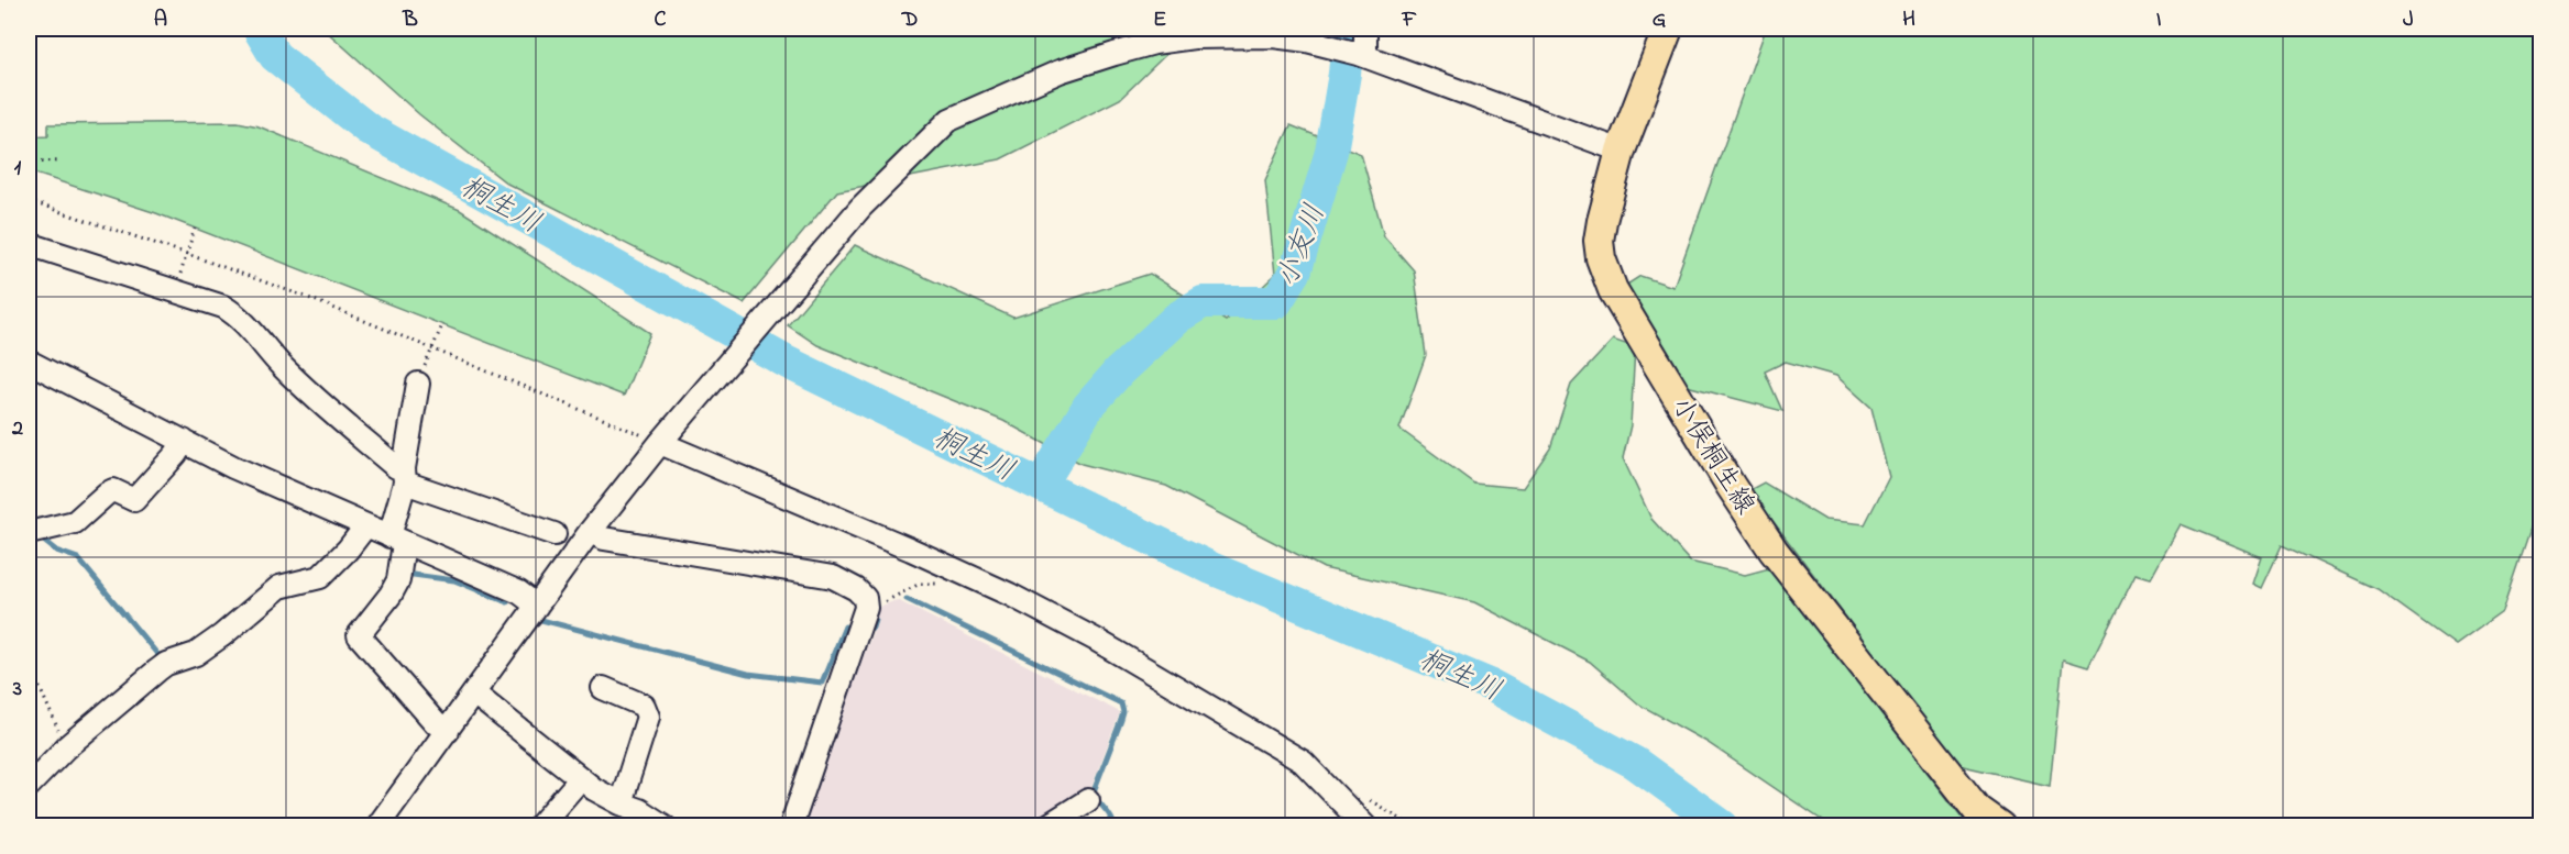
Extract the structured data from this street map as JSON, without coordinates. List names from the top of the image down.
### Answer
{
  "streets": {
    "main road": ["小俣桐生線"]
  },
  "water": ["桐生川", "小友川"],
  "grid": {
    "columns": [
      "A",
      "B",
      "C",
      "D",
      "E",
      "F",
      "G",
      "H",
      "I",
      "J"
    ],
    "rows": ["1", "2", "3"]
  }
}
